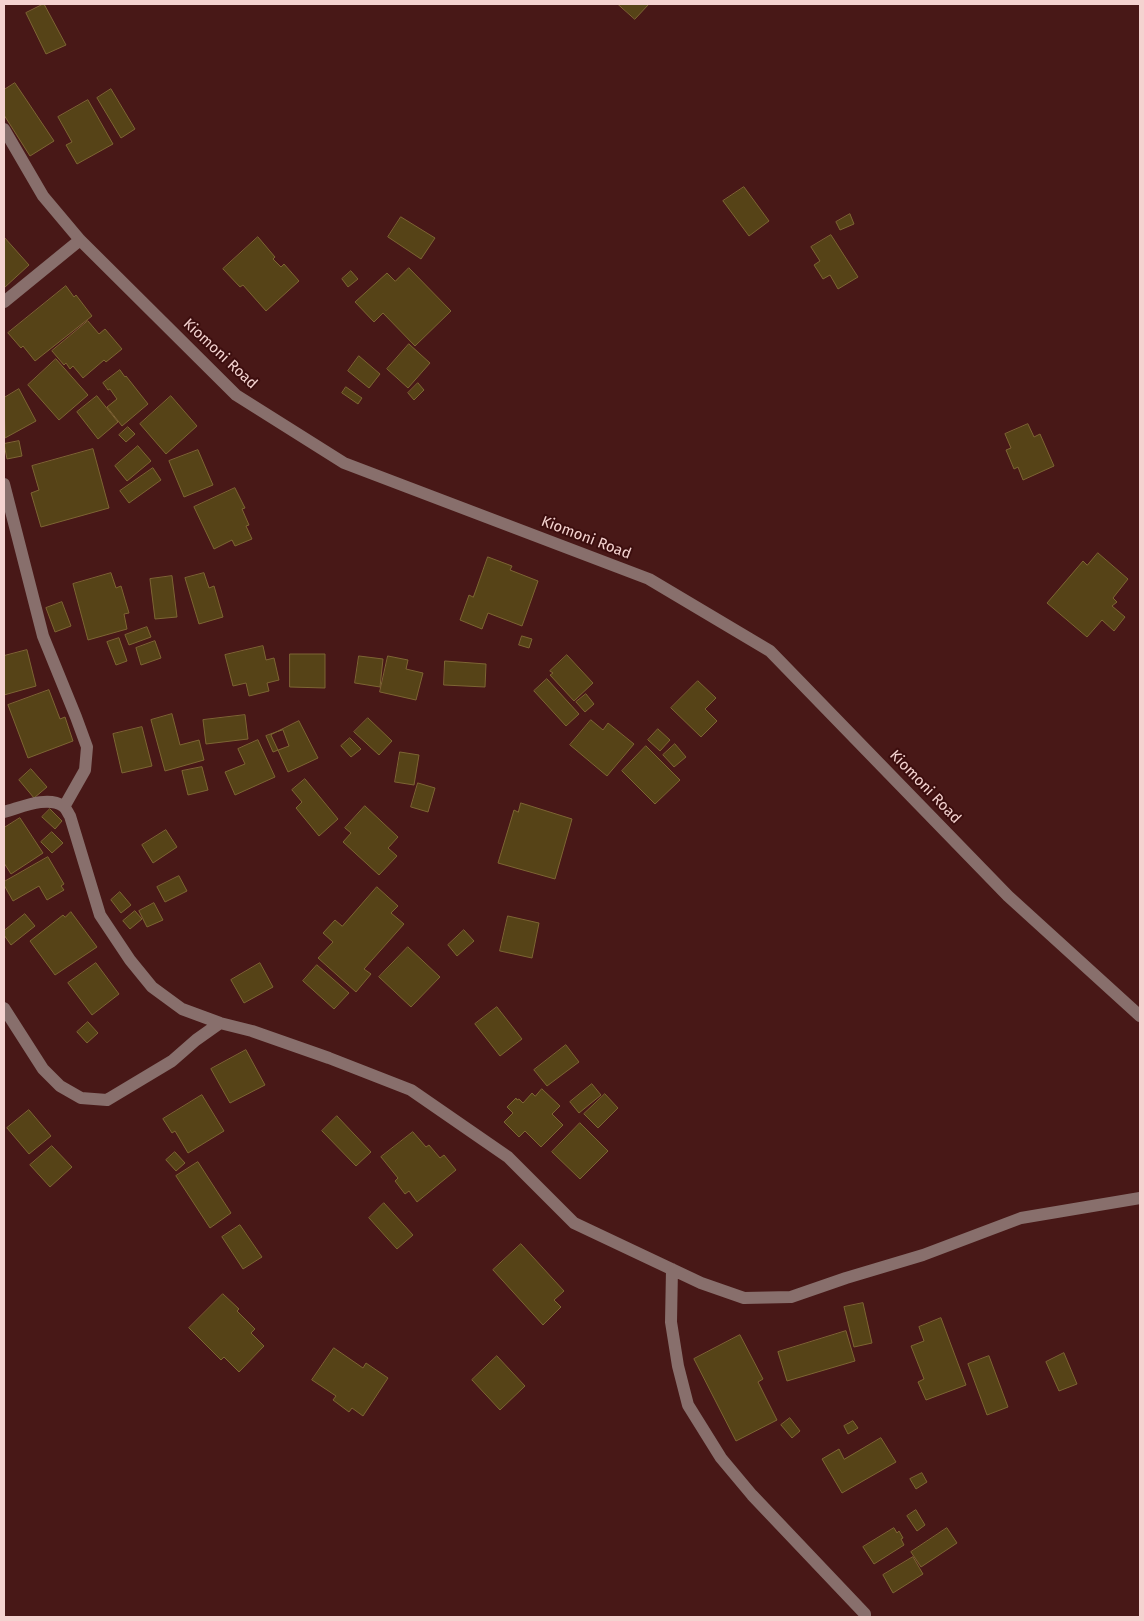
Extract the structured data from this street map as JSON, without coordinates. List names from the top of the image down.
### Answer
{
  "streets": {
    "street": ["Kiomoni Road"]
  }
}
